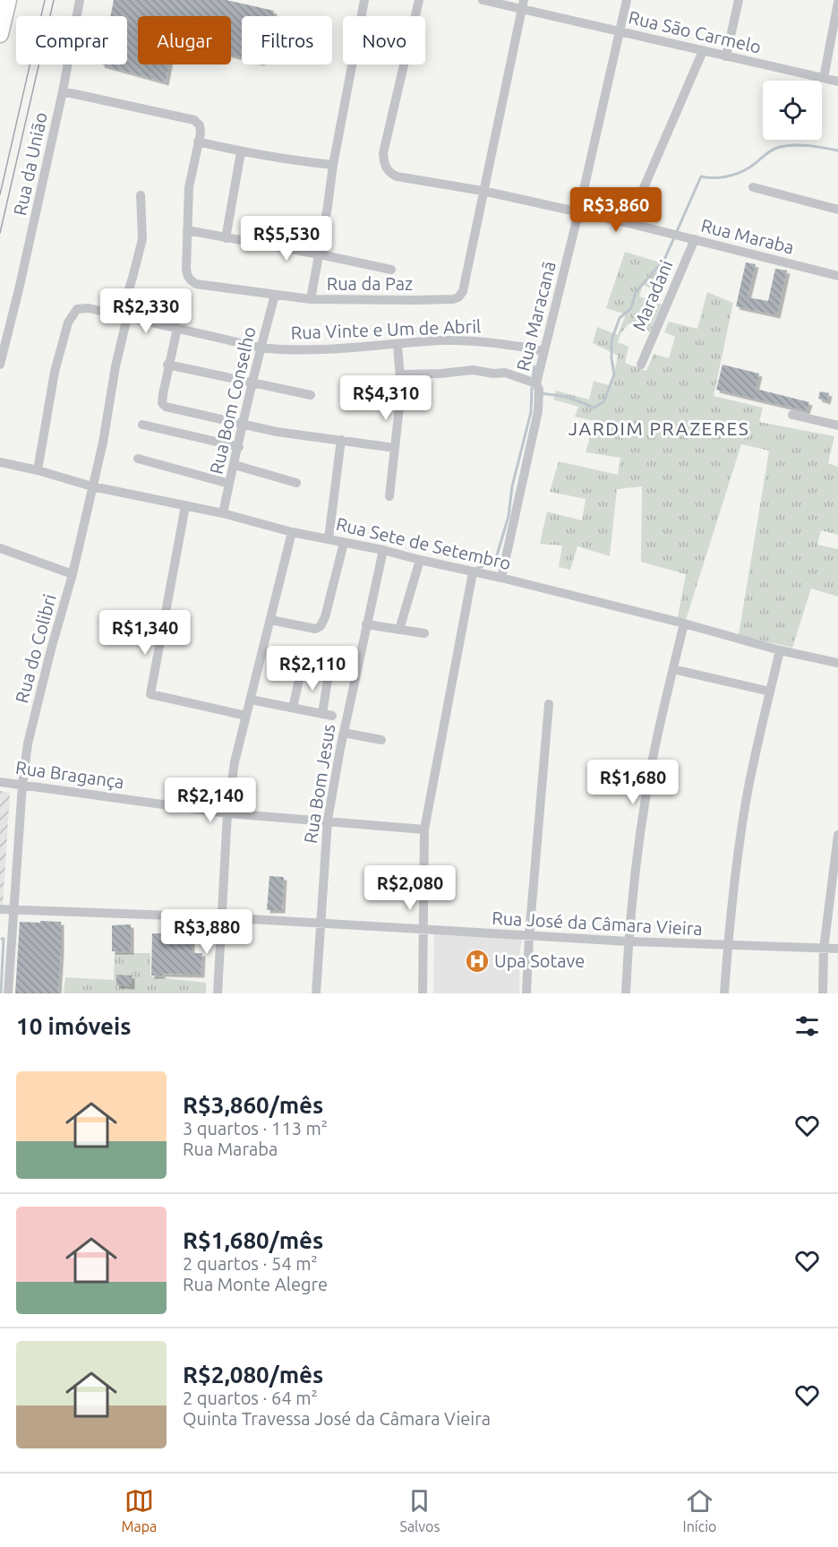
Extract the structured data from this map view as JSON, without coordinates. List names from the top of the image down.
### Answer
{
  "streets": {
    "street": [
      "Rua São Carmelo",
      "Rua da União",
      "Rua Maraba",
      "Rua da Paz",
      "Maradani",
      "Rua Maracanã",
      "Rua Vinte e Um de Abril",
      "Rua Bom Conselho",
      "Rua Sete de Setembro",
      "Rua do Colibri",
      "Rua Bragança",
      "Rua Bom Jesus",
      "Rua José da Câmara Vieira"
    ]
  },
  "crossings": [
    ["Rua São Carmelo", "Rua Maracanã"],
    ["Rua Maraba", "Rua da Paz"],
    ["Rua Maraba", "Maradani"],
    ["Rua Maraba", "Rua Maracanã"],
    ["Rua da Paz", "Rua Bom Conselho"],
    ["Rua Maracanã", "Rua Vinte e Um de Abril"],
    ["Rua Maracanã", "Rua Sete de Setembro"],
    ["Rua Vinte e Um de Abril", "Rua Bom Conselho"],
    ["Rua Vinte e Um de Abril", "Rua Sete de Setembro"],
    ["Rua Vinte e Um de Abril", "Rua do Colibri"],
    ["Rua Bom Conselho", "Rua Sete de Setembro"],
    ["Rua Sete de Setembro", "Rua do Colibri"],
    ["Rua Sete de Setembro", "Rua Bom Jesus"],
    ["Rua do Colibri", "Rua Bragança"],
    ["Rua do Colibri", "Rua José da Câmara Vieira"],
    ["Rua Bragança", "Rua Bom Jesus"],
    ["Rua Bom Jesus", "Rua José da Câmara Vieira"]
  ],
  "districts": ["JARDIM PRAZERES"],
  "places": {
    "hospital": ["Upa Sotave"]
  },
  "page": {
    "chip": [
      "Comprar",
      "Alugar",
      "Filtros",
      "Novo"
    ],
    "price": [
      "R$3,860",
      "R$5,530",
      "R$2,330",
      "R$4,310",
      "R$1,340",
      "R$2,110",
      "R$1,680",
      "R$2,140",
      "R$2,080",
      "R$3,880"
    ],
    "heading": "10 imóveis",
    "list": [
      {
        "name": "R$3,860/mês",
        "note": "3 quartos · 113 m² · Rua Maraba"
      },
      {
        "name": "R$1,680/mês",
        "note": "2 quartos · 54 m² · Rua Monte Alegre"
      },
      {
        "name": "R$2,080/mês",
        "note": "2 quartos · 64 m² · Quinta Travessa José da Câmara Vieira"
      }
    ],
    "tabs": ["Mapa", "Salvos", "Início"]
  }
}
